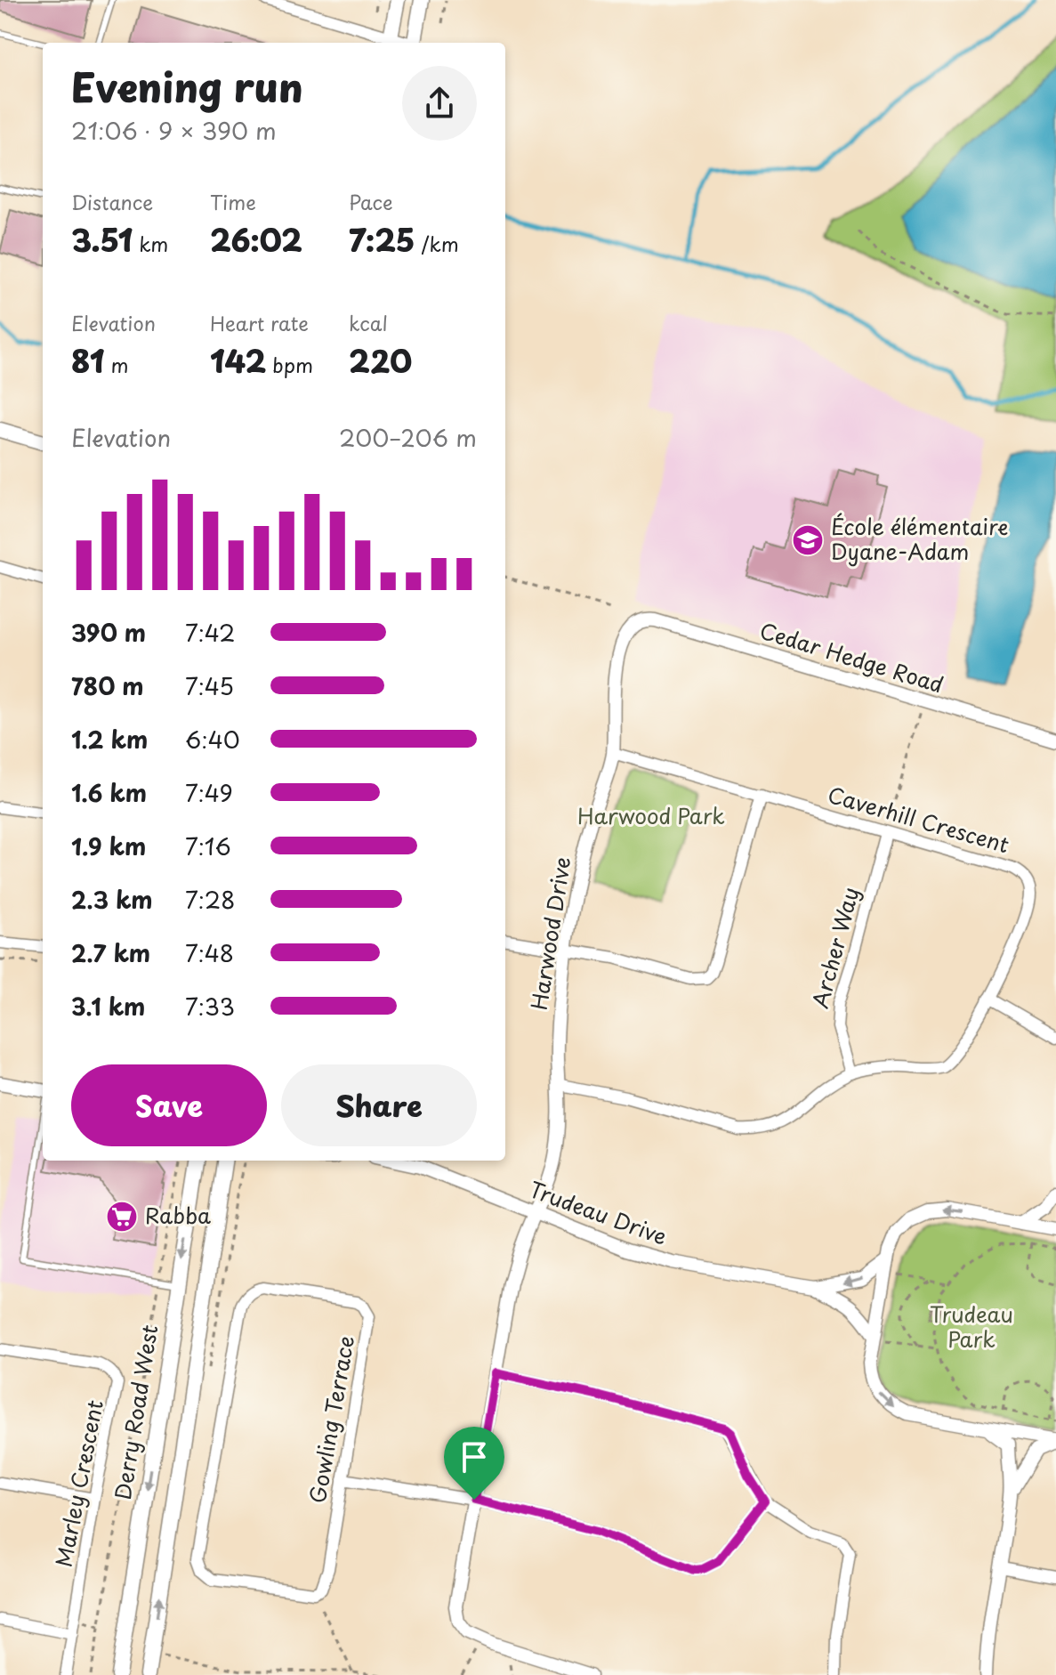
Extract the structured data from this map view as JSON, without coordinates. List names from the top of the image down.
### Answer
{
  "streets": {
    "main road": ["Derry Road West"],
    "street": [
      "Cedar Hedge Road",
      "Caverhill Crescent",
      "Harwood Drive",
      "Archer Way",
      "Trudeau Drive",
      "Gowling Terrace",
      "Marley Crescent"
    ]
  },
  "crossings": [
    ["Cedar Hedge Road", "Harwood Drive"],
    ["Caverhill Crescent", "Harwood Drive"],
    ["Caverhill Crescent", "Archer Way"],
    ["Harwood Drive", "Trudeau Drive"]
  ],
  "parks": ["Harwood Park", "Trudeau Park"],
  "places": {
    "school or university": ["École élémentaire Dyane-Adam"],
    "supermarket": ["Rabba"]
  },
  "page": {
    "heading": ["Evening run", "21:06 · 9 × 390 m"],
    "stats": [
      ["Distance", "3.51 km"],
      ["Time", "26:02"],
      ["Pace", "7:25 /km"],
      ["Elevation", "81 m"],
      ["Heart rate", "142 bpm"],
      ["kcal", "220"]
    ],
    "chart": ["Elevation", "200–206 m"],
    "list": [
      {
        "name": "390 m",
        "note": "7:42"
      },
      {
        "name": "780 m",
        "note": "7:45"
      },
      {
        "name": "1.2 km",
        "note": "6:40"
      },
      {
        "name": "1.6 km",
        "note": "7:49"
      },
      {
        "name": "1.9 km",
        "note": "7:16"
      },
      {
        "name": "2.3 km",
        "note": "7:28"
      },
      {
        "name": "2.7 km",
        "note": "7:48"
      },
      {
        "name": "3.1 km",
        "note": "7:33"
      }
    ],
    "buttons": ["Save", "Share"]
  }
}
